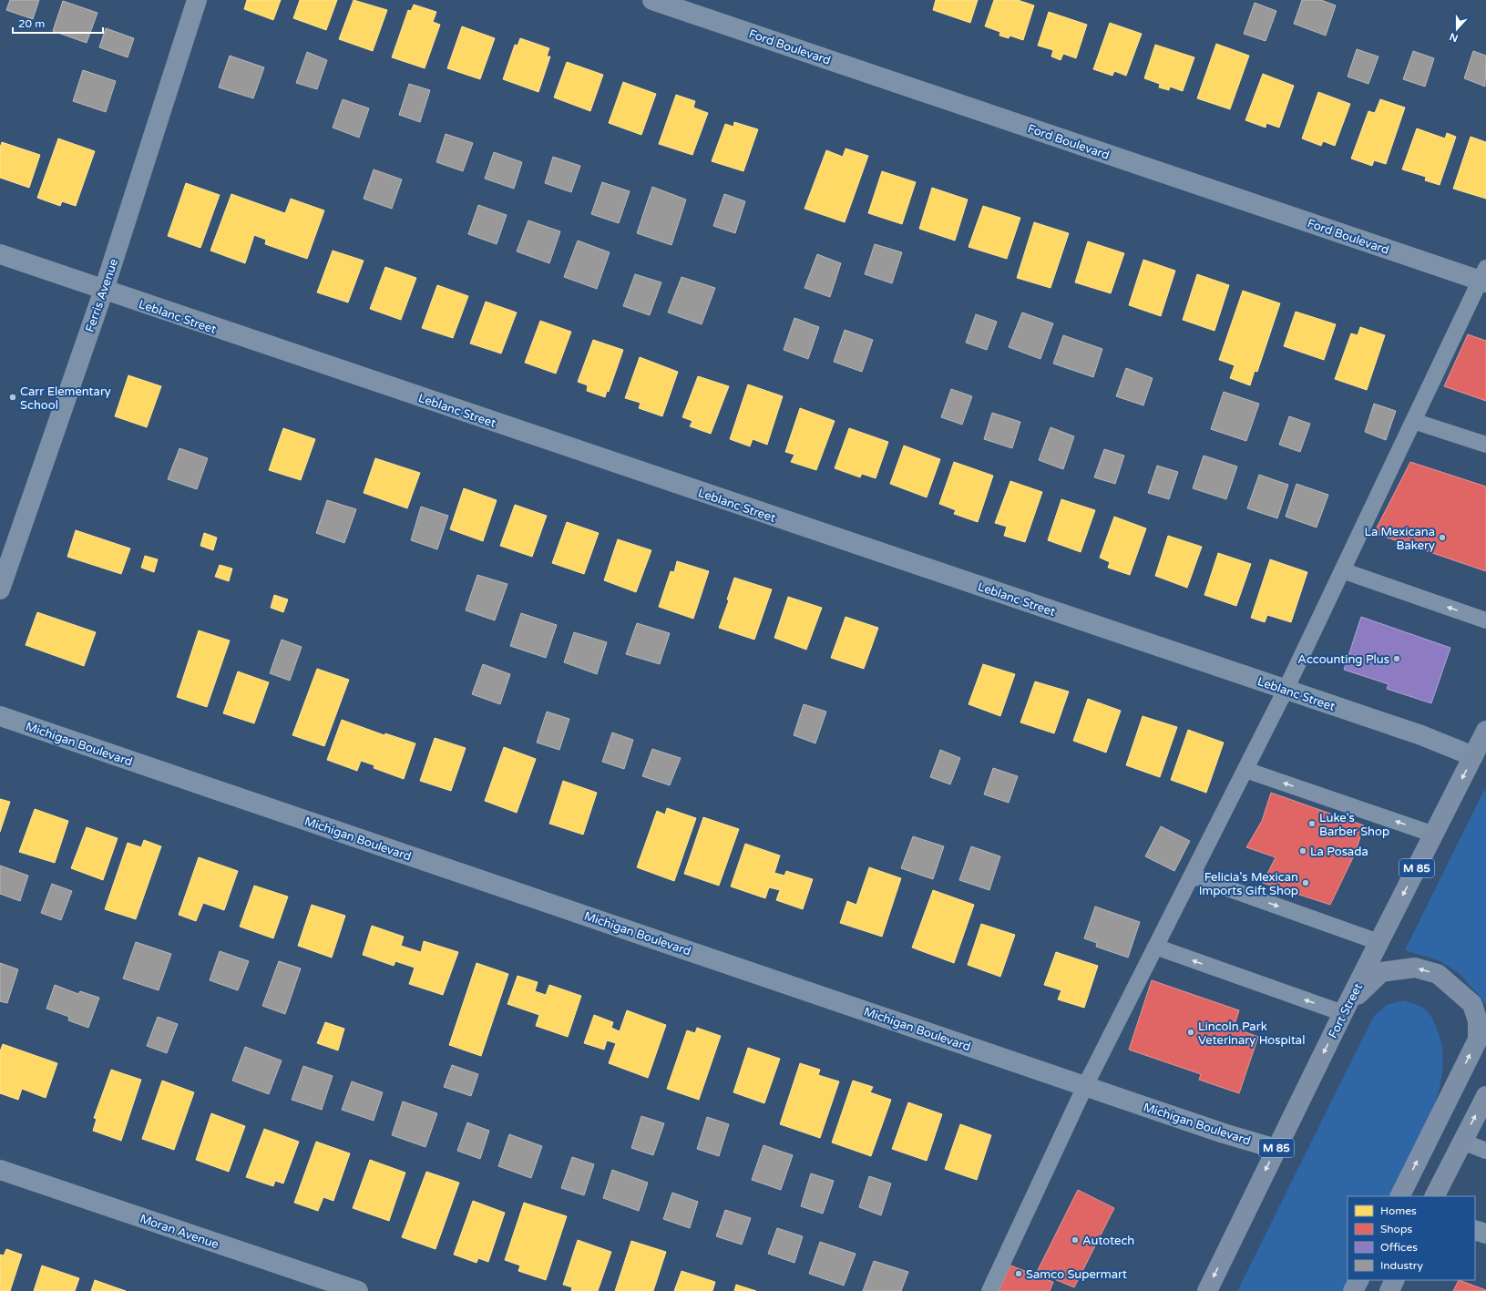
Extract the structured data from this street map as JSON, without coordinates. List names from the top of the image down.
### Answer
{
  "streets": {
    "main road": ["M 85", "Fort Street"],
    "street": [
      "Ford Boulevard",
      "Ferris Avenue",
      "Leblanc Street",
      "Michigan Boulevard",
      "Moran Avenue"
    ]
  },
  "crossings": [
    ["Ferris Avenue", "Leblanc Street"],
    ["Leblanc Street", "Fort Street"],
    ["Michigan Boulevard", "Fort Street"]
  ],
  "one_way": ["Fort Street"],
  "places": [
    "Carr Elementary School",
    "La Mexicana Bakery",
    "Accounting Plus",
    "Luke's Barber Shop",
    "La Posada",
    "Felicia's Mexican Imports Gift Shop",
    "Lincoln Park Veterinary Hospital",
    "Autotech",
    "Samco Supermart"
  ],
  "legend": [
    "Homes",
    "Shops",
    "Offices",
    "Industry"
  ],
  "scale_bar": "20 m",
  "north": "bottom"
}
